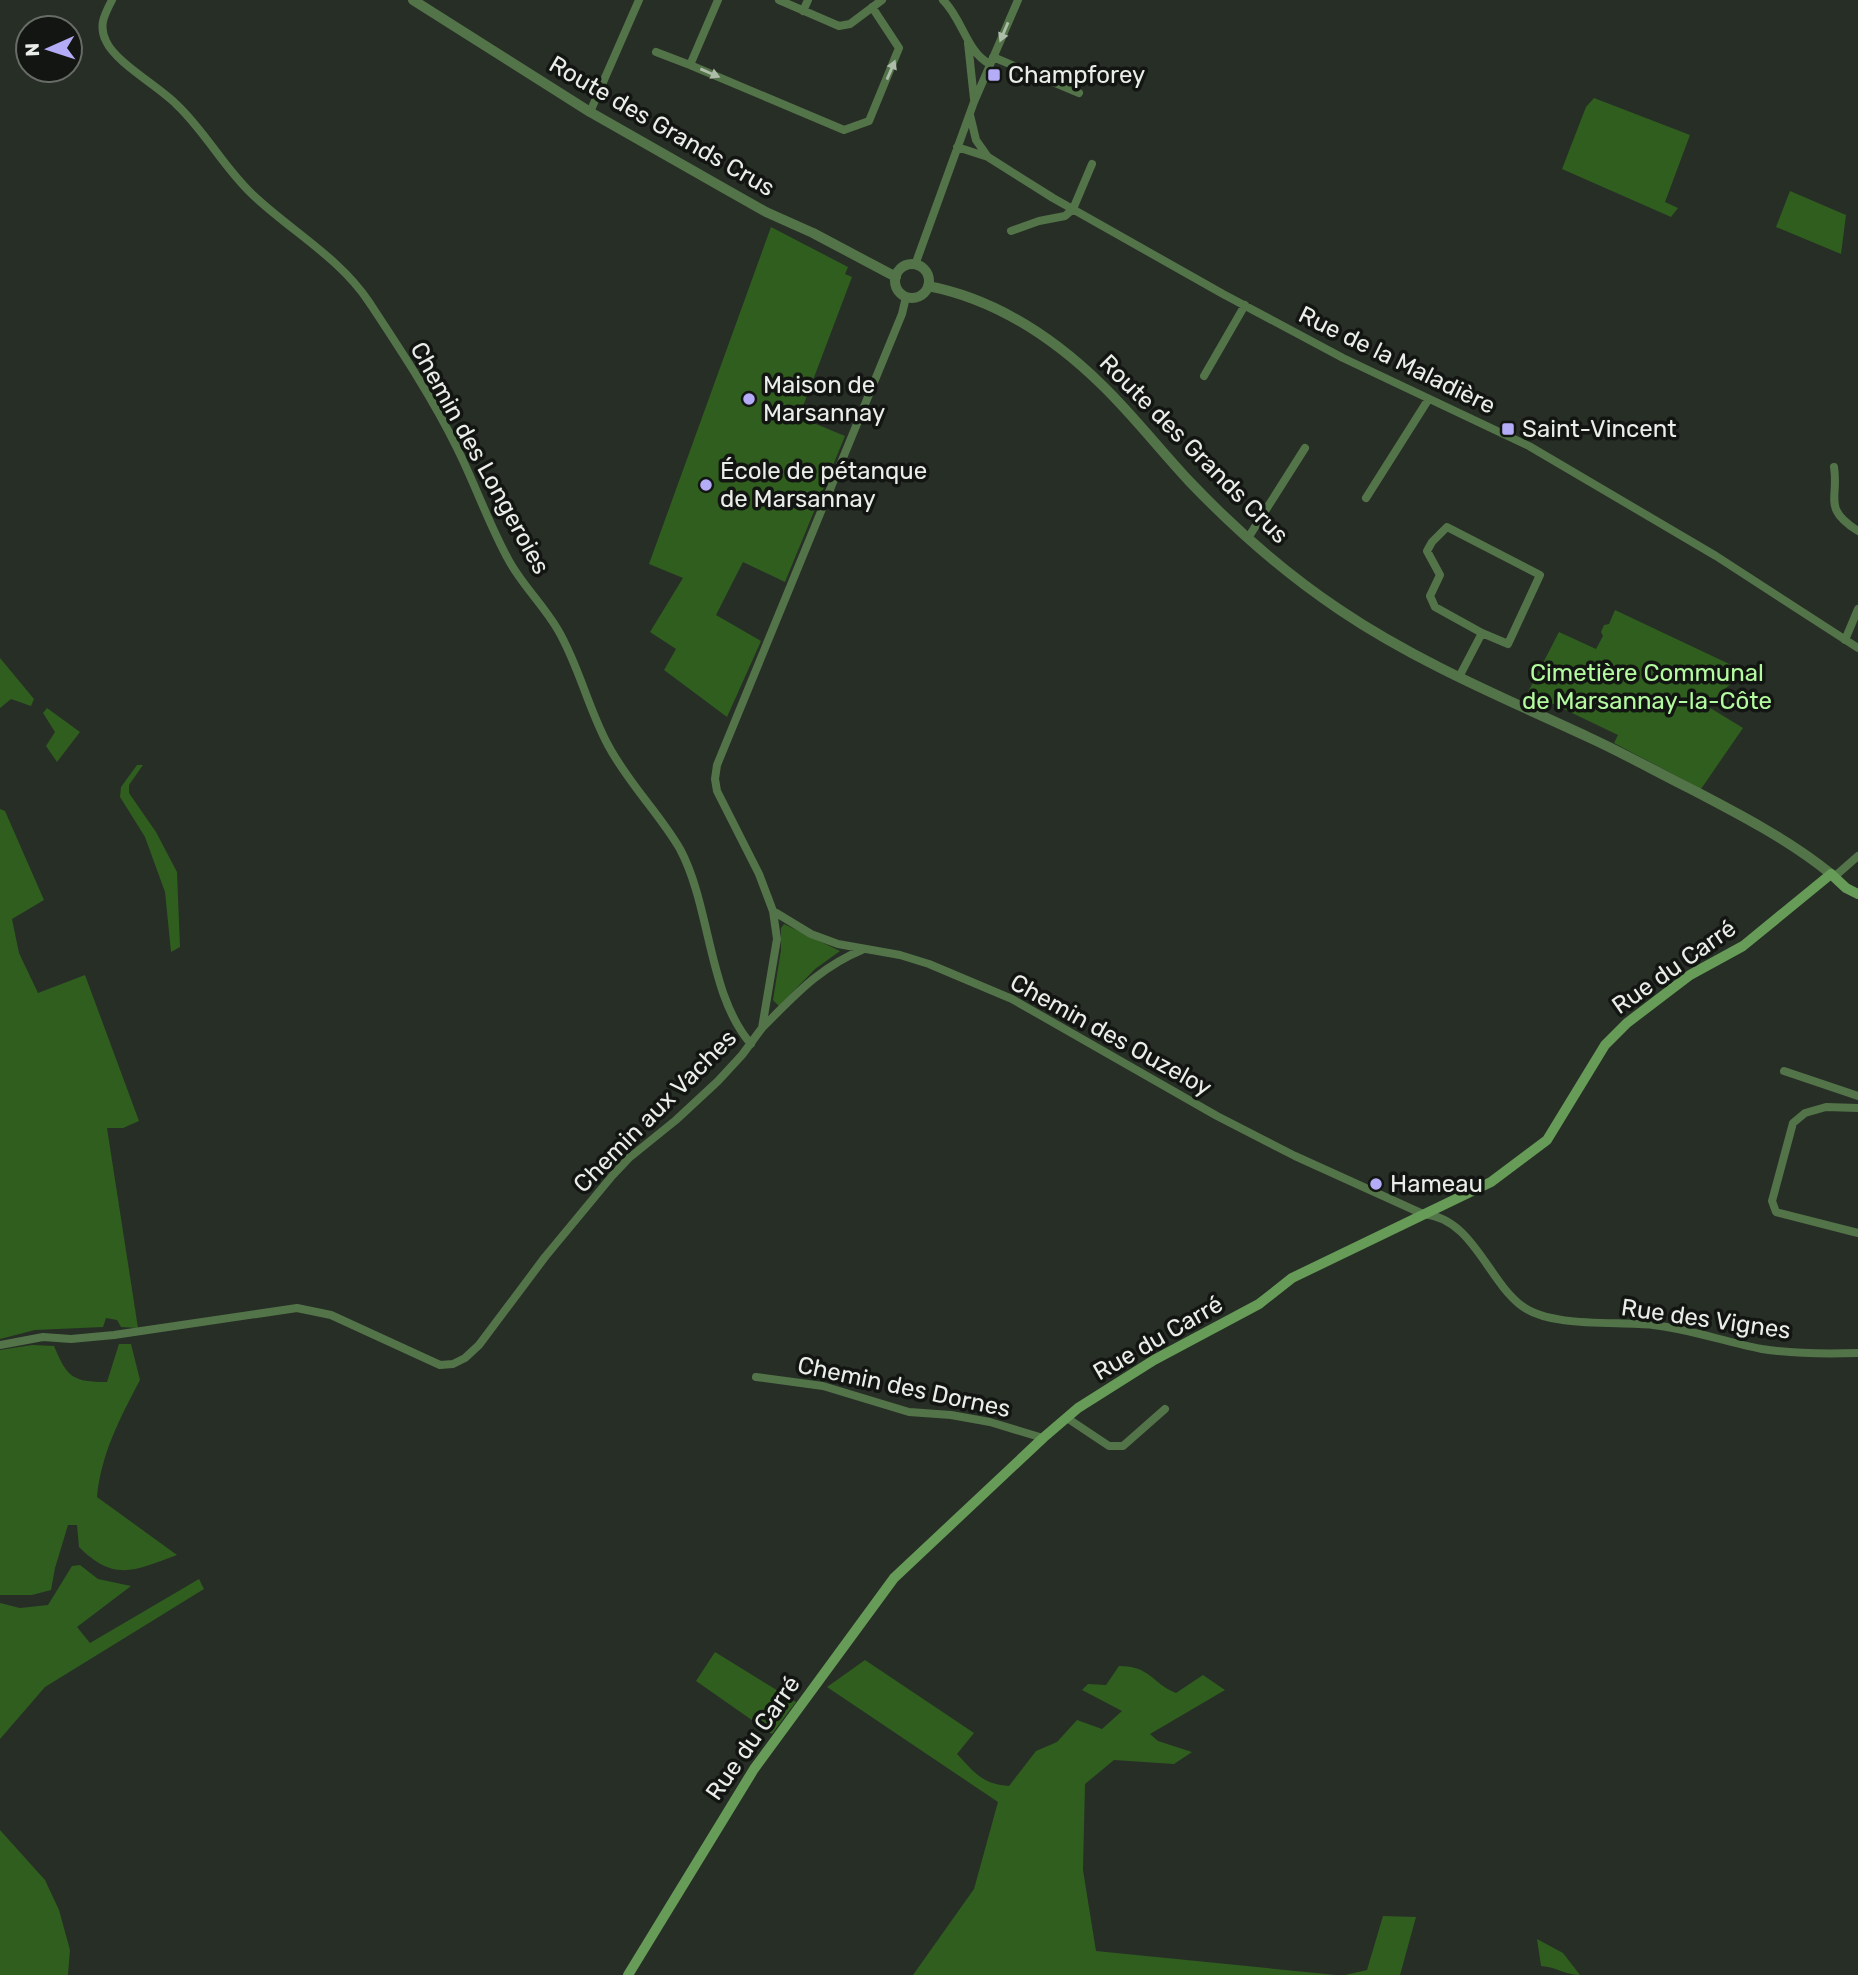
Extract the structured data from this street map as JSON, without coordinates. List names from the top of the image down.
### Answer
{
  "streets": {
    "main road": ["Rue du Carré"],
    "street": [
      "Route des Grands Crus",
      "Rue de la Maladière",
      "Chemin des Longeroies",
      "Chemin des Ouzeloy",
      "Chemin aux Vaches",
      "Rue des Vignes",
      "Chemin des Dornes"
    ]
  },
  "crossings": [
    ["Route des Grands Crus", "Rue du Carré"],
    ["Route des Grands Crus", "Chemin aux Vaches"],
    ["Chemin des Longeroies", "Chemin aux Vaches"],
    ["Rue du Carré", "Chemin des Ouzeloy"],
    ["Rue du Carré", "Rue des Vignes"],
    ["Rue du Carré", "Chemin des Dornes"],
    ["Chemin des Ouzeloy", "Chemin aux Vaches"],
    ["Chemin des Ouzeloy", "Rue des Vignes"]
  ],
  "parks": ["Cimetière Communal de Marsannay-la-Côte"],
  "places": {
    "transit": ["Champforey", "Saint-Vincent"],
    "other": ["Maison de Marsannay", "École de pétanque de Marsannay", "Hameau"]
  },
  "north": "left"
}
